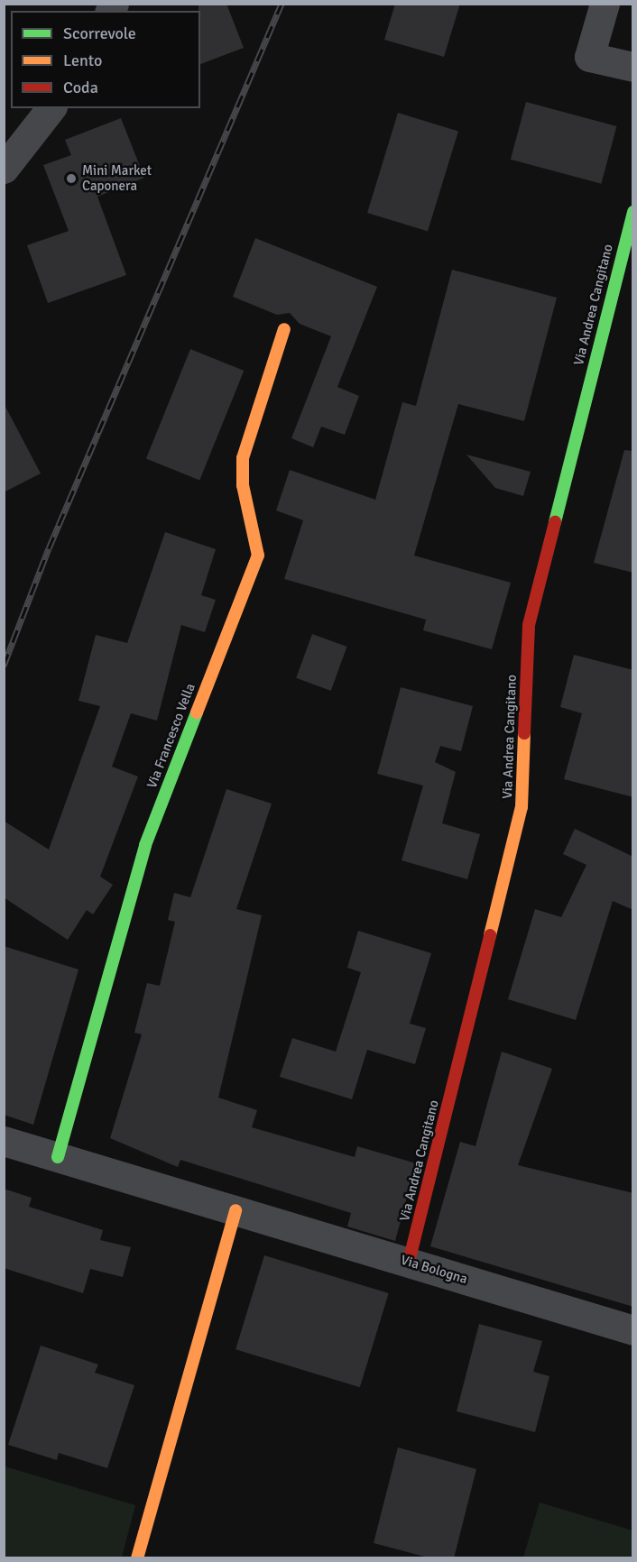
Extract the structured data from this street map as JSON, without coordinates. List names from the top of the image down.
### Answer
{
  "streets": {
    "street": ["Via Andrea Cangitano", "Via Francesco Vella", "Via Bologna"]
  },
  "crossings": [
    ["Via Andrea Cangitano", "Via Bologna"],
    ["Via Francesco Vella", "Via Bologna"]
  ],
  "places": ["Mini Market Caponera"],
  "legend": ["Scorrevole", "Lento", "Coda"]
}
